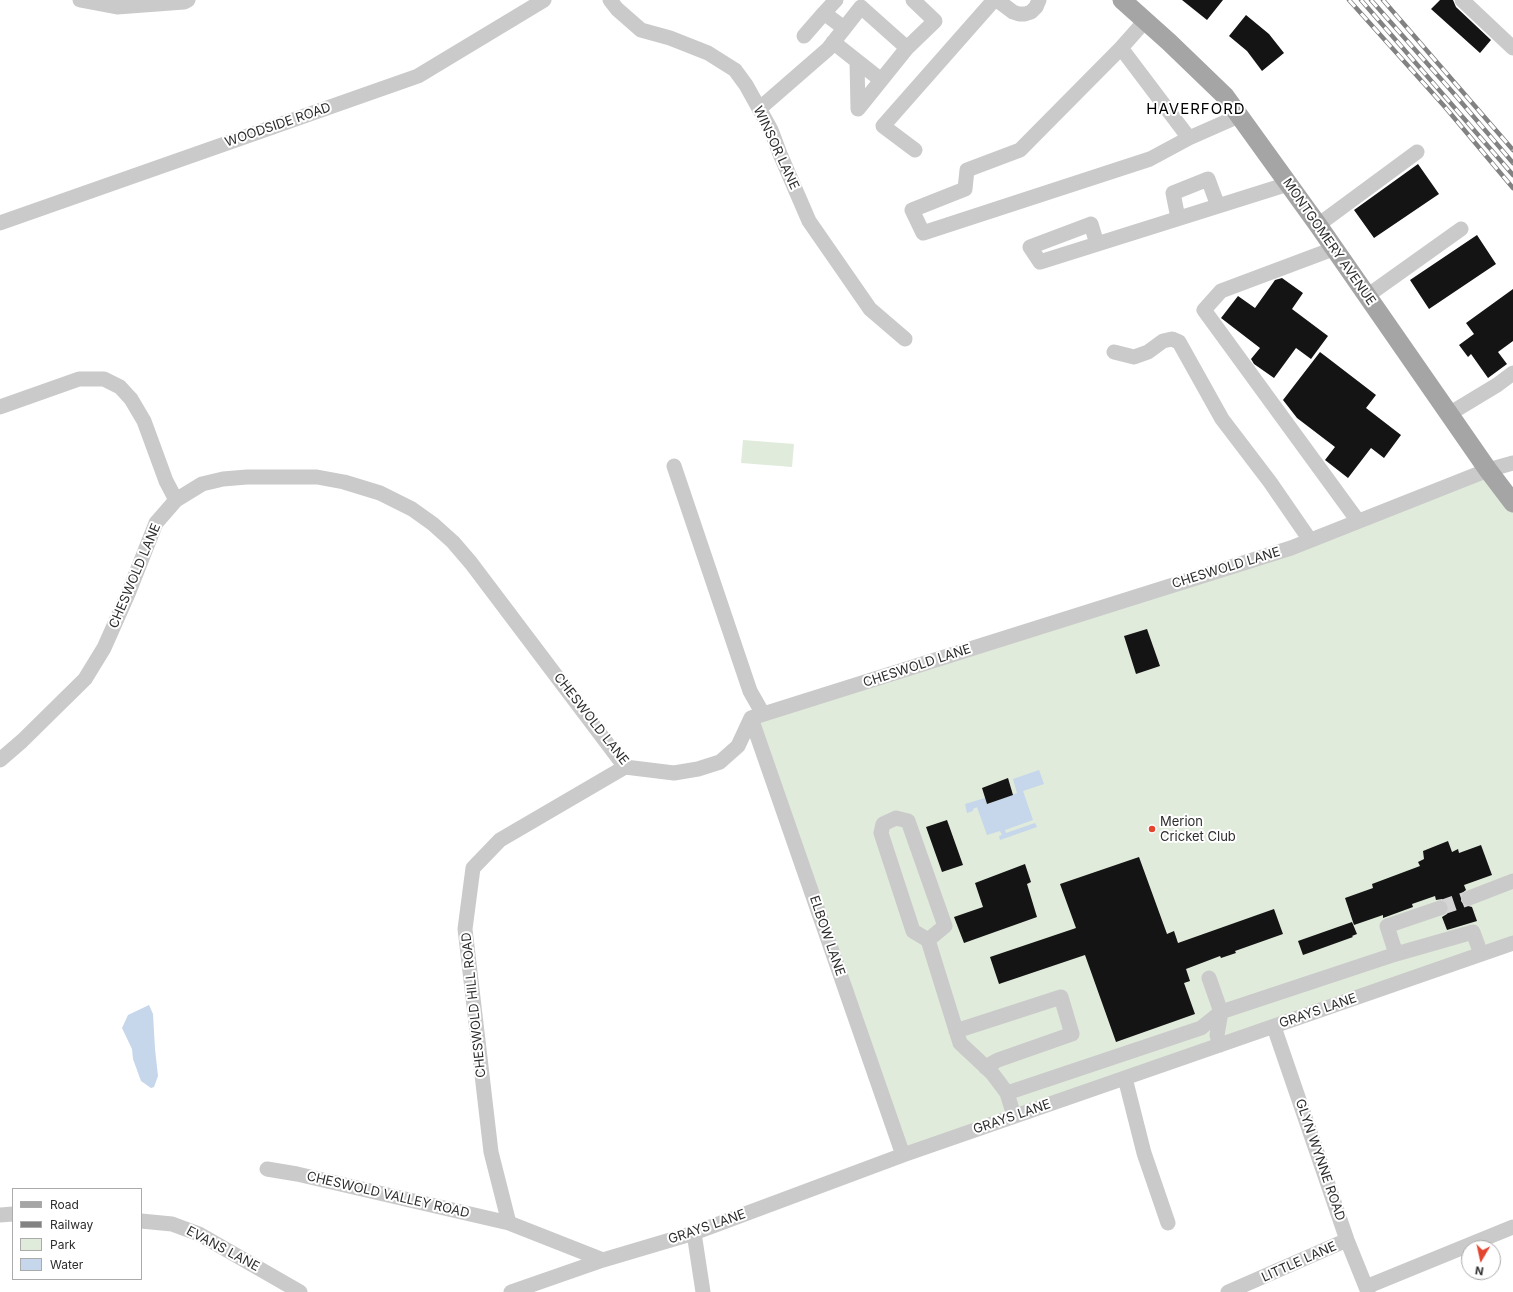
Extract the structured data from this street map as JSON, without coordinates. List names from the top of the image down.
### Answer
{
  "streets": {
    "main road": ["MONTGOMERY AVENUE"],
    "street": [
      "WOODSIDE ROAD",
      "WINSOR LANE",
      "CHESWOLD LANE",
      "ELBOW LANE",
      "CHESWOLD HILL ROAD",
      "GRAYS LANE",
      "GLYN WYNNE ROAD",
      "CHESWOLD VALLEY ROAD",
      "EVANS LANE",
      "LITTLE LANE"
    ]
  },
  "crossings": [
    ["MONTGOMERY AVENUE", "CHESWOLD LANE"],
    ["CHESWOLD LANE", "ELBOW LANE"],
    ["CHESWOLD LANE", "CHESWOLD HILL ROAD"],
    ["ELBOW LANE", "GRAYS LANE"],
    ["CHESWOLD HILL ROAD", "CHESWOLD VALLEY ROAD"],
    ["GRAYS LANE", "GLYN WYNNE ROAD"],
    ["GLYN WYNNE ROAD", "LITTLE LANE"]
  ],
  "districts": ["HAVERFORD"],
  "places": ["Merion Cricket Club"],
  "legend": [
    "Road",
    "Railway",
    "Park",
    "Water"
  ],
  "north": "bottom"
}
